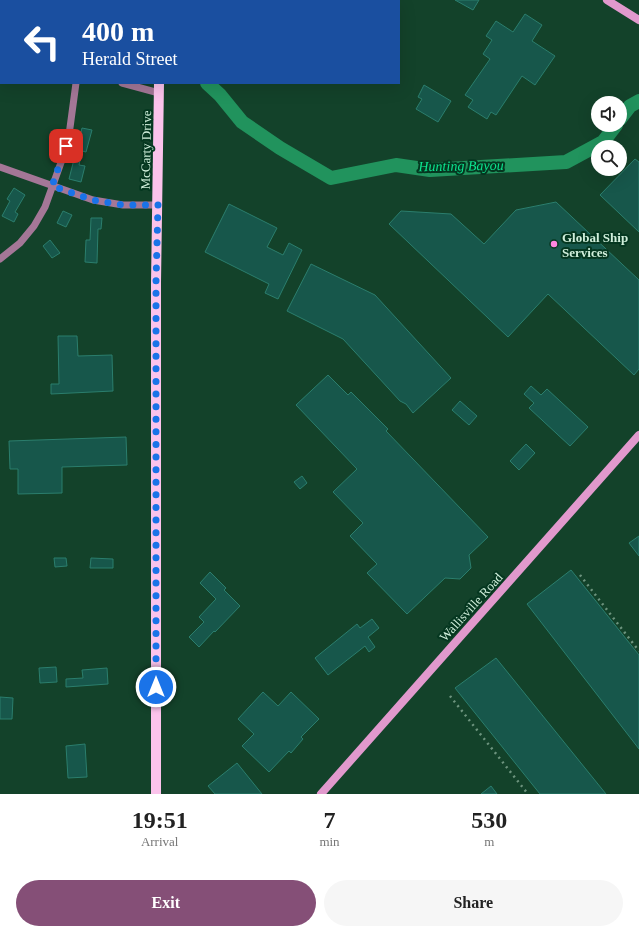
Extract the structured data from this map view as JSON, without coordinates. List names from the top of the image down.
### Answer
{
  "streets": {
    "main road": ["McCarty Drive", "Wallisville Road"]
  },
  "water": ["Hunting Bayou"],
  "places": ["Global Ship Services"],
  "page": {
    "turn": ["400 m", "Herald Street"],
    "eta": [
      "19:51",
      "Arrival",
      "7",
      "min",
      "530",
      "m"
    ],
    "buttons": ["Exit", "Share"]
  }
}
